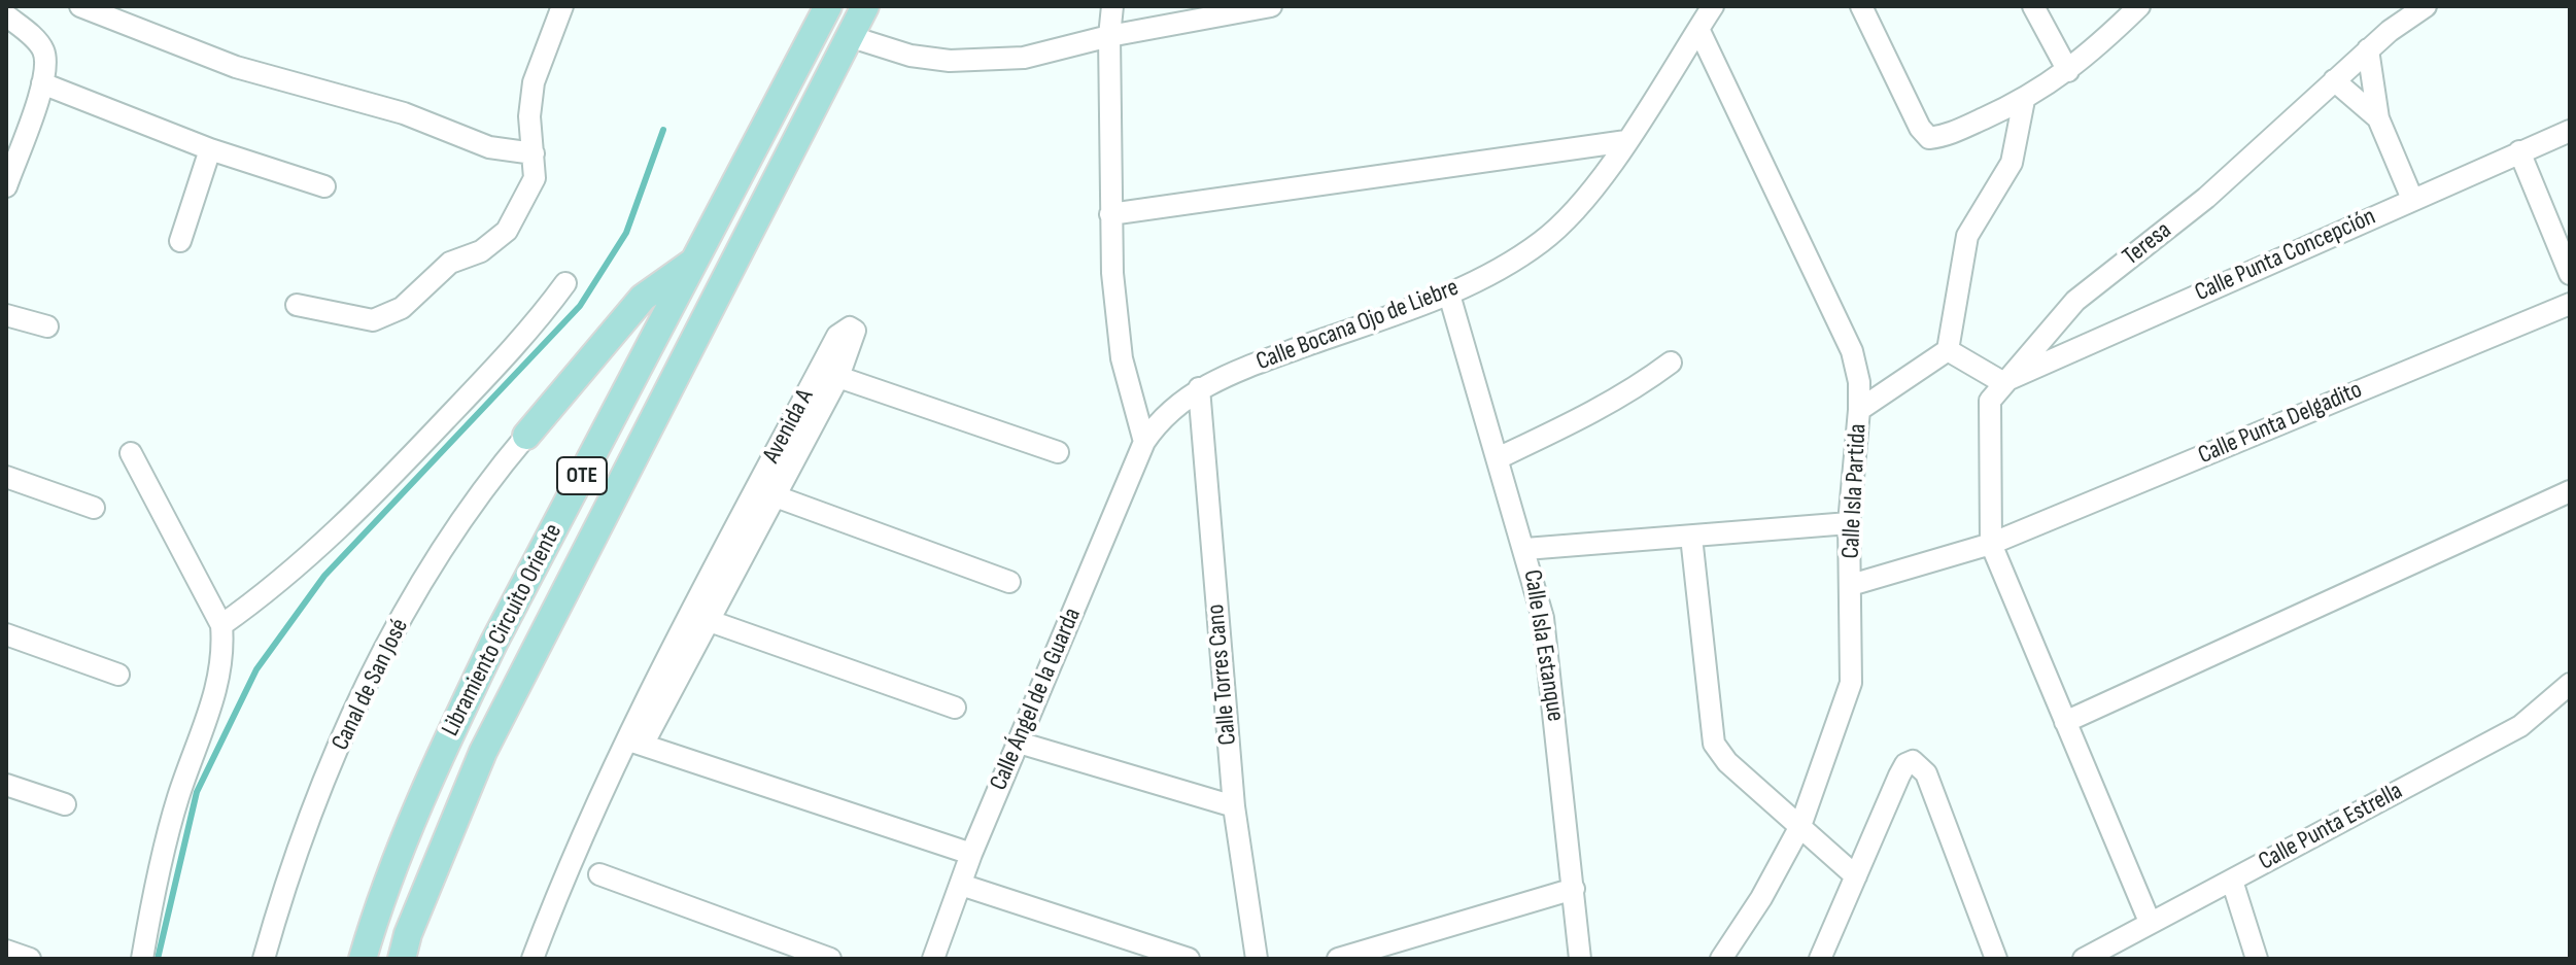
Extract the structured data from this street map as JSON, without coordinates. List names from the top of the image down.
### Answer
{
  "streets": {
    "main road": ["OTE", "Libramiento Circuito Oriente"],
    "street": [
      "Teresa",
      "Calle Punta Concepción",
      "Calle Bocana Ojo de Liebre",
      "Calle Punta Delgadito",
      "Avenida A",
      "Calle Isla Partida",
      "Calle Isla Estanque",
      "Calle Torres Cano",
      "Canal de San José",
      "Calle Ángel de la Guarda",
      "Calle Punta Estrella"
    ]
  },
  "crossings": [
    ["Teresa", "Calle Punta Concepción"],
    ["Teresa", "Calle Punta Delgadito"],
    ["Calle Bocana Ojo de Liebre", "Calle Isla Partida"],
    ["Calle Bocana Ojo de Liebre", "Calle Isla Estanque"],
    ["Calle Bocana Ojo de Liebre", "Calle Torres Cano"],
    ["Calle Bocana Ojo de Liebre", "Calle Ángel de la Guarda"]
  ]
}
